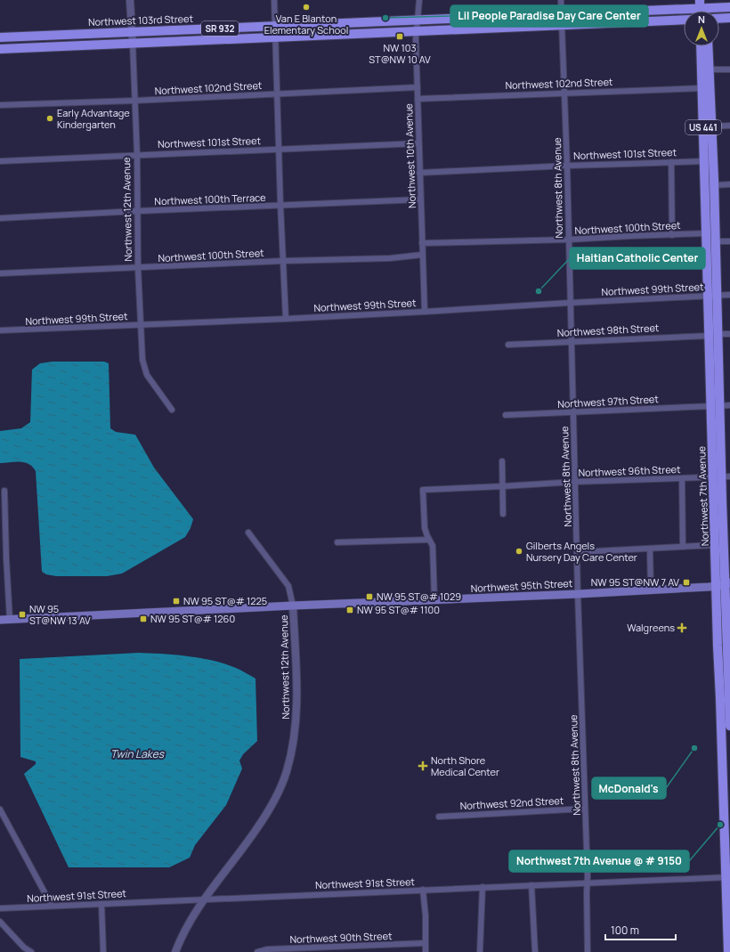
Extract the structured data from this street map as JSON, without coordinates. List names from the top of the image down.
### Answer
{
  "streets": {
    "main road": [
      "Northwest 103rd Street",
      "SR 932",
      "US 441",
      "Northwest 7th Avenue",
      "Northwest 95th Street"
    ],
    "street": [
      "Northwest 102nd Street",
      "Northwest 101st Street",
      "Northwest 10th Avenue",
      "Northwest 8th Avenue",
      "Northwest 100th Terrace",
      "Northwest 12th Avenue",
      "Northwest 100th Street",
      "Northwest 99th Street",
      "Northwest 98th Street",
      "Northwest 97th Street",
      "Northwest 96th Street",
      "Northwest 92nd Street",
      "Northwest 91st Street",
      "Northwest 90th Street"
    ]
  },
  "crossings": [
    ["Northwest 103rd Street", "Northwest 10th Avenue"],
    ["Northwest 103rd Street", "Northwest 8th Avenue"],
    ["Northwest 103rd Street", "Northwest 12th Avenue"],
    ["SR 932", "Northwest 10th Avenue"],
    ["SR 932", "Northwest 8th Avenue"],
    ["SR 932", "Northwest 12th Avenue"],
    ["Northwest 102nd Street", "Northwest 10th Avenue"],
    ["Northwest 102nd Street", "Northwest 8th Avenue"],
    ["Northwest 102nd Street", "Northwest 12th Avenue"],
    ["Northwest 102nd Street", "Northwest 7th Avenue"],
    ["Northwest 101st Street", "Northwest 10th Avenue"],
    ["Northwest 101st Street", "Northwest 8th Avenue"],
    ["Northwest 101st Street", "Northwest 12th Avenue"],
    ["Northwest 101st Street", "Northwest 7th Avenue"],
    ["Northwest 10th Avenue", "Northwest 100th Terrace"],
    ["Northwest 10th Avenue", "Northwest 100th Street"],
    ["Northwest 10th Avenue", "Northwest 99th Street"],
    ["Northwest 8th Avenue", "Northwest 100th Street"],
    ["Northwest 8th Avenue", "Northwest 99th Street"],
    ["Northwest 8th Avenue", "Northwest 98th Street"],
    ["Northwest 8th Avenue", "Northwest 97th Street"],
    ["Northwest 8th Avenue", "Northwest 96th Street"],
    ["Northwest 8th Avenue", "Northwest 95th Street"],
    ["Northwest 8th Avenue", "Northwest 92nd Street"],
    ["Northwest 8th Avenue", "Northwest 91st Street"],
    ["Northwest 100th Terrace", "Northwest 12th Avenue"],
    ["Northwest 12th Avenue", "Northwest 100th Street"],
    ["Northwest 12th Avenue", "Northwest 99th Street"],
    ["Northwest 12th Avenue", "Northwest 95th Street"],
    ["Northwest 12th Avenue", "Northwest 91st Street"],
    ["Northwest 100th Street", "Northwest 7th Avenue"],
    ["Northwest 99th Street", "Northwest 7th Avenue"],
    ["Northwest 98th Street", "Northwest 7th Avenue"],
    ["Northwest 97th Street", "Northwest 7th Avenue"],
    ["Northwest 96th Street", "Northwest 7th Avenue"],
    ["Northwest 7th Avenue", "Northwest 95th Street"],
    ["Northwest 7th Avenue", "Northwest 91st Street"]
  ],
  "water": ["Twin Lakes"],
  "places": {
    "other": [
      "Van E Blanton Elementary School",
      "Lil People Paradise Day Care Center",
      "Early Advantage Kindergarten",
      "Haitian Catholic Center",
      "Gilberts Angels Nursery Day Care Center",
      "McDonald's",
      "Northwest 7th Avenue @ # 9150"
    ],
    "transit": [
      "NW 103 ST@NW 10 AV",
      "NW 95 ST@NW 7 AV",
      "NW 95 ST@# 1029",
      "NW 95 ST@# 1225",
      "NW 95 ST@# 1100",
      "NW 95 ST@NW 13 AV",
      "NW 95 ST@# 1260"
    ],
    "health": ["Walgreens", "North Shore Medical Center"]
  },
  "scale_bar": "100 m",
  "north": "top"
}
